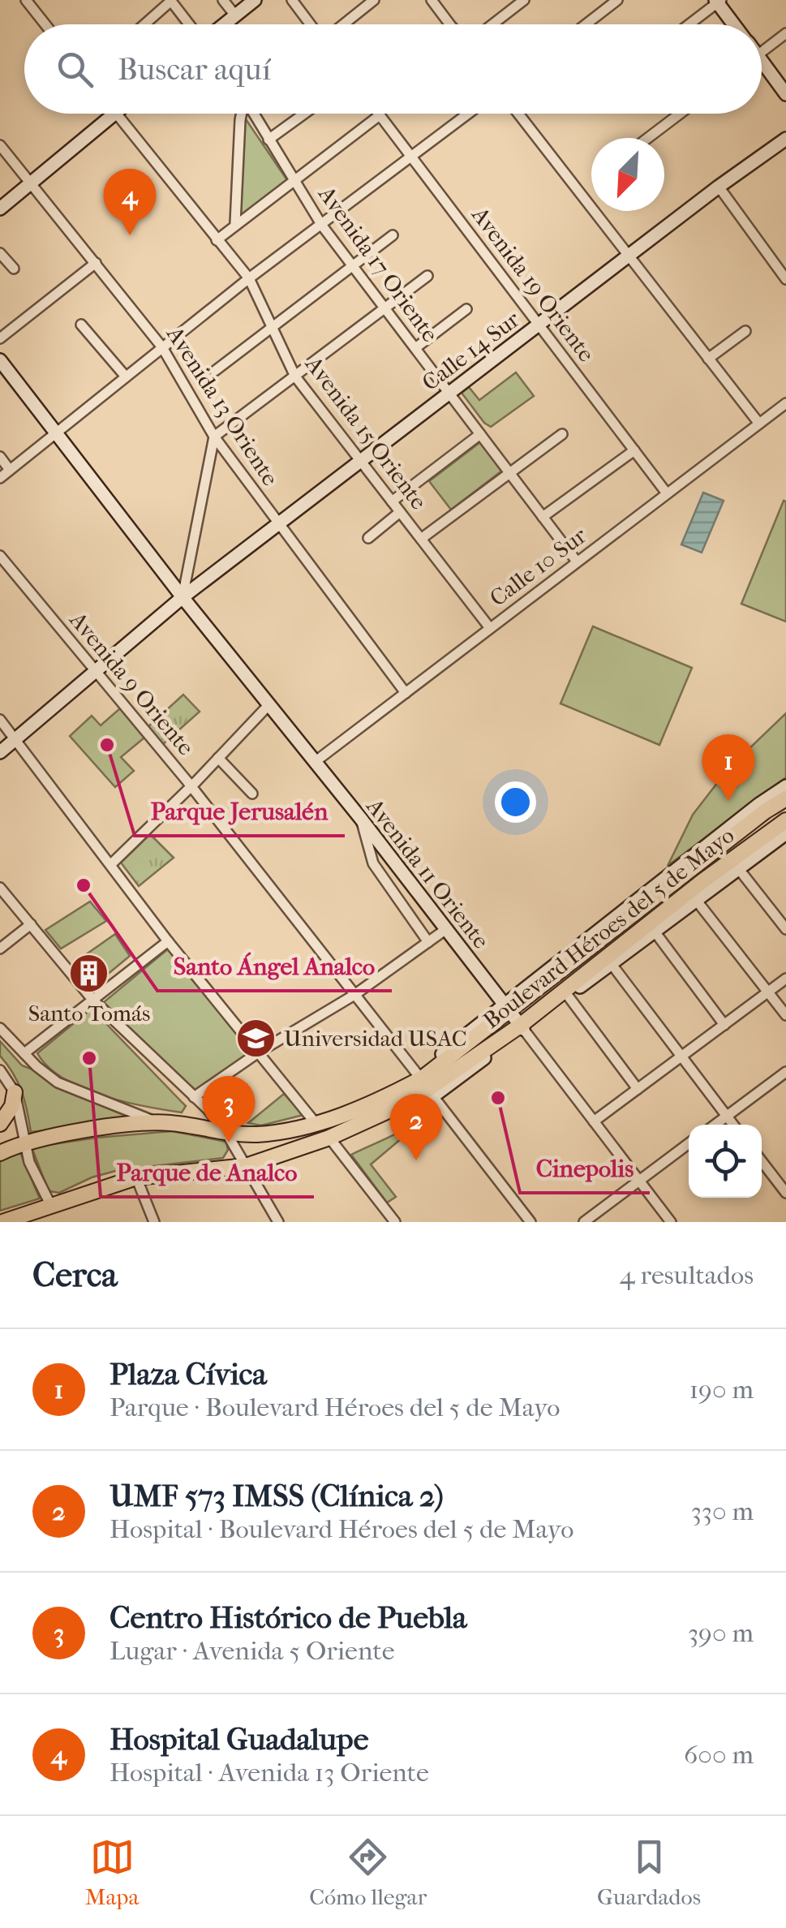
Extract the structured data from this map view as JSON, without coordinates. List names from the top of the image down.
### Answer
{
  "streets": {
    "main road": ["Boulevard Héroes del 5 de Mayo"],
    "street": [
      "Avenida 17 Oriente",
      "Avenida 19 Oriente",
      "Calle 14 Sur",
      "Avenida 13 Oriente",
      "Avenida 15 Oriente",
      "Calle 10 Sur",
      "Avenida 9 Oriente",
      "Avenida 11 Oriente"
    ]
  },
  "crossings": [
    ["Avenida 17 Oriente", "Calle 14 Sur"],
    ["Avenida 17 Oriente", "Calle 10 Sur"],
    ["Avenida 19 Oriente", "Calle 14 Sur"],
    ["Avenida 19 Oriente", "Calle 10 Sur"],
    ["Calle 14 Sur", "Avenida 13 Oriente"],
    ["Calle 14 Sur", "Avenida 15 Oriente"],
    ["Calle 14 Sur", "Avenida 9 Oriente"],
    ["Calle 14 Sur", "Avenida 11 Oriente"],
    ["Avenida 13 Oriente", "Calle 10 Sur"],
    ["Avenida 15 Oriente", "Calle 10 Sur"],
    ["Calle 10 Sur", "Avenida 11 Oriente"],
    ["Avenida 9 Oriente", "Boulevard Héroes del 5 de Mayo"],
    ["Avenida 11 Oriente", "Boulevard Héroes del 5 de Mayo"]
  ],
  "places": {
    "other": [
      "Parque Jerusalén",
      "Santo Ángel Analco",
      "Parque de Analco",
      "Cinepolis"
    ],
    "building": ["Santo Tomás"],
    "school or university": ["Universidad USAC"]
  },
  "north": "bottom left",
  "page": {
    "search": "Buscar aquí",
    "pins": [
      "4",
      "1",
      "3",
      "2"
    ],
    "heading": ["Cerca", "4 resultados"],
    "list": [
      {
        "mark": "1",
        "name": "Plaza Cívica",
        "note": "Parque · Boulevard Héroes del 5 de Mayo",
        "value": "190 m"
      },
      {
        "mark": "2",
        "name": "UMF 573 IMSS (Clínica 2)",
        "note": "Hospital · Boulevard Héroes del 5 de Mayo",
        "value": "330 m"
      },
      {
        "mark": "3",
        "name": "Centro Histórico de Puebla",
        "note": "Lugar · Avenida 5 Oriente",
        "value": "390 m"
      },
      {
        "mark": "4",
        "name": "Hospital Guadalupe",
        "note": "Hospital · Avenida 13 Oriente",
        "value": "600 m"
      }
    ],
    "nav": ["Mapa", "Cómo llegar", "Guardados"]
  }
}
